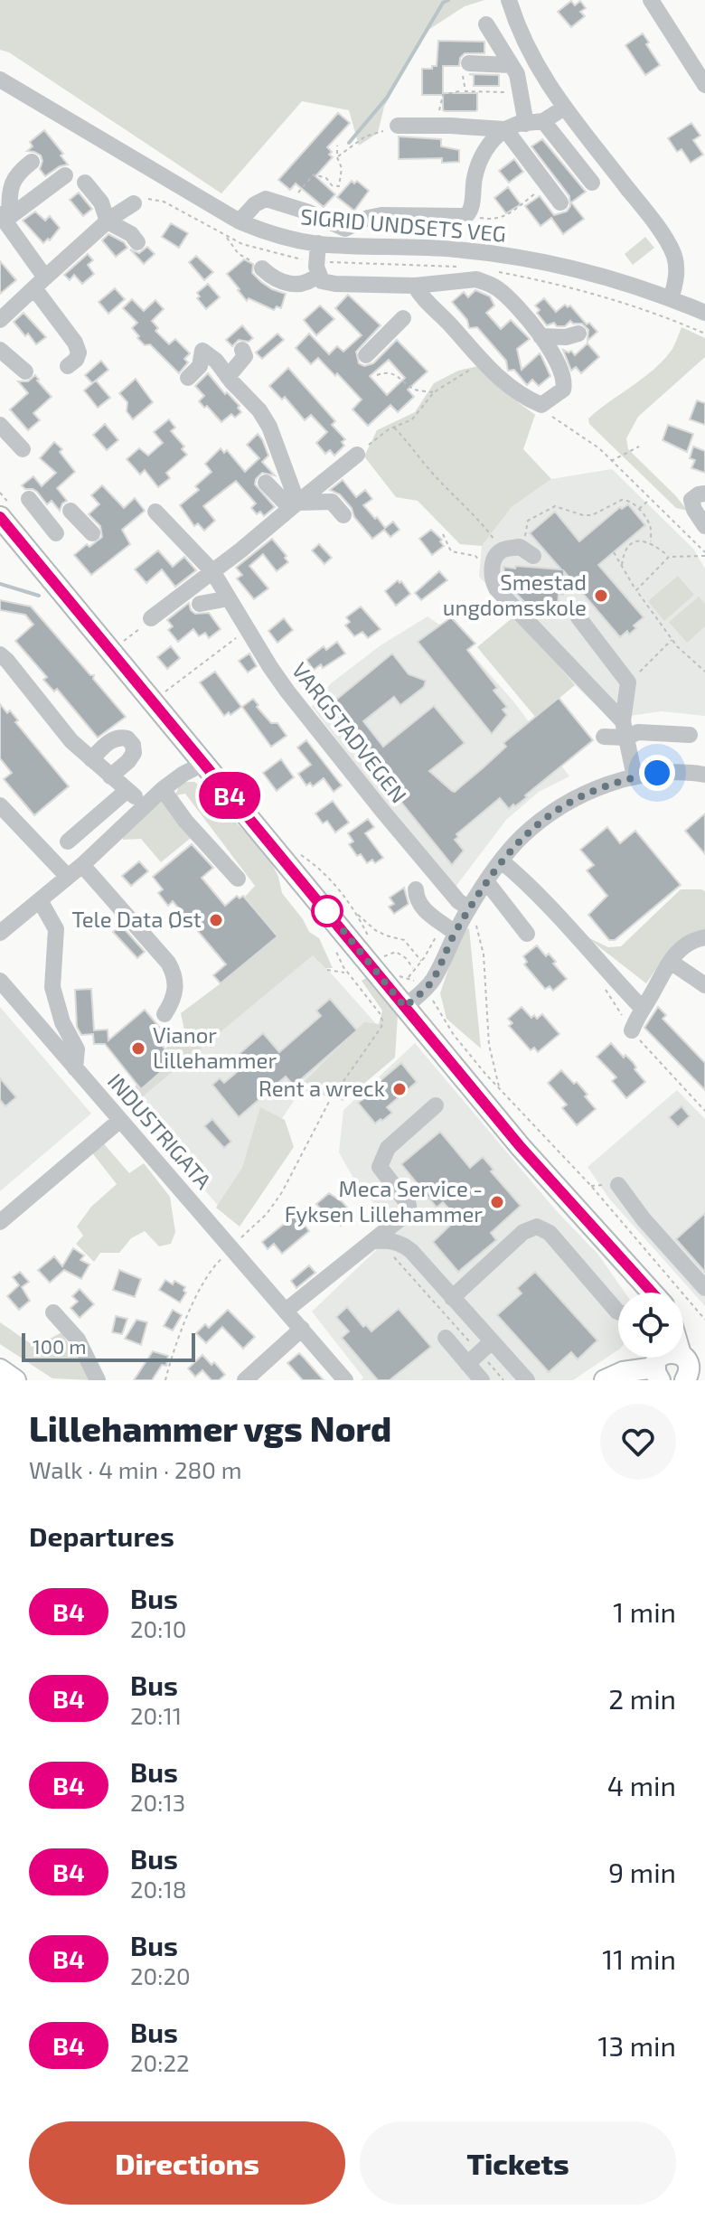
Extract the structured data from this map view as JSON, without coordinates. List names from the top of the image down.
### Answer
{
  "streets": {
    "street": ["SIGRID UNDSETS VEG", "VARGSTADVEGEN", "INDUSTRIGATA"]
  },
  "places": [
    "Smestad ungdomsskole",
    "Tele Data Øst",
    "Vianor Lillehammer",
    "Rent a wreck",
    "Meca Service - Fyksen Lillehammer"
  ],
  "lines": ["bus line B4"],
  "scale_bar": "100 m",
  "page": {
    "on_map": "B4",
    "scale": "100 m",
    "heading": [
      ["Lillehammer vgs Nord", "Walk · 4 min · 280 m"],
      "Departures"
    ],
    "list": [
      {
        "mark": "B4",
        "name": "Bus",
        "note": "20:10",
        "value": "1 min"
      },
      {
        "mark": "B4",
        "name": "Bus",
        "note": "20:11",
        "value": "2 min"
      },
      {
        "mark": "B4",
        "name": "Bus",
        "note": "20:13",
        "value": "4 min"
      },
      {
        "mark": "B4",
        "name": "Bus",
        "note": "20:18",
        "value": "9 min"
      },
      {
        "mark": "B4",
        "name": "Bus",
        "note": "20:20",
        "value": "11 min"
      },
      {
        "mark": "B4",
        "name": "Bus",
        "note": "20:22",
        "value": "13 min"
      }
    ],
    "buttons": ["Directions", "Tickets"]
  }
}
